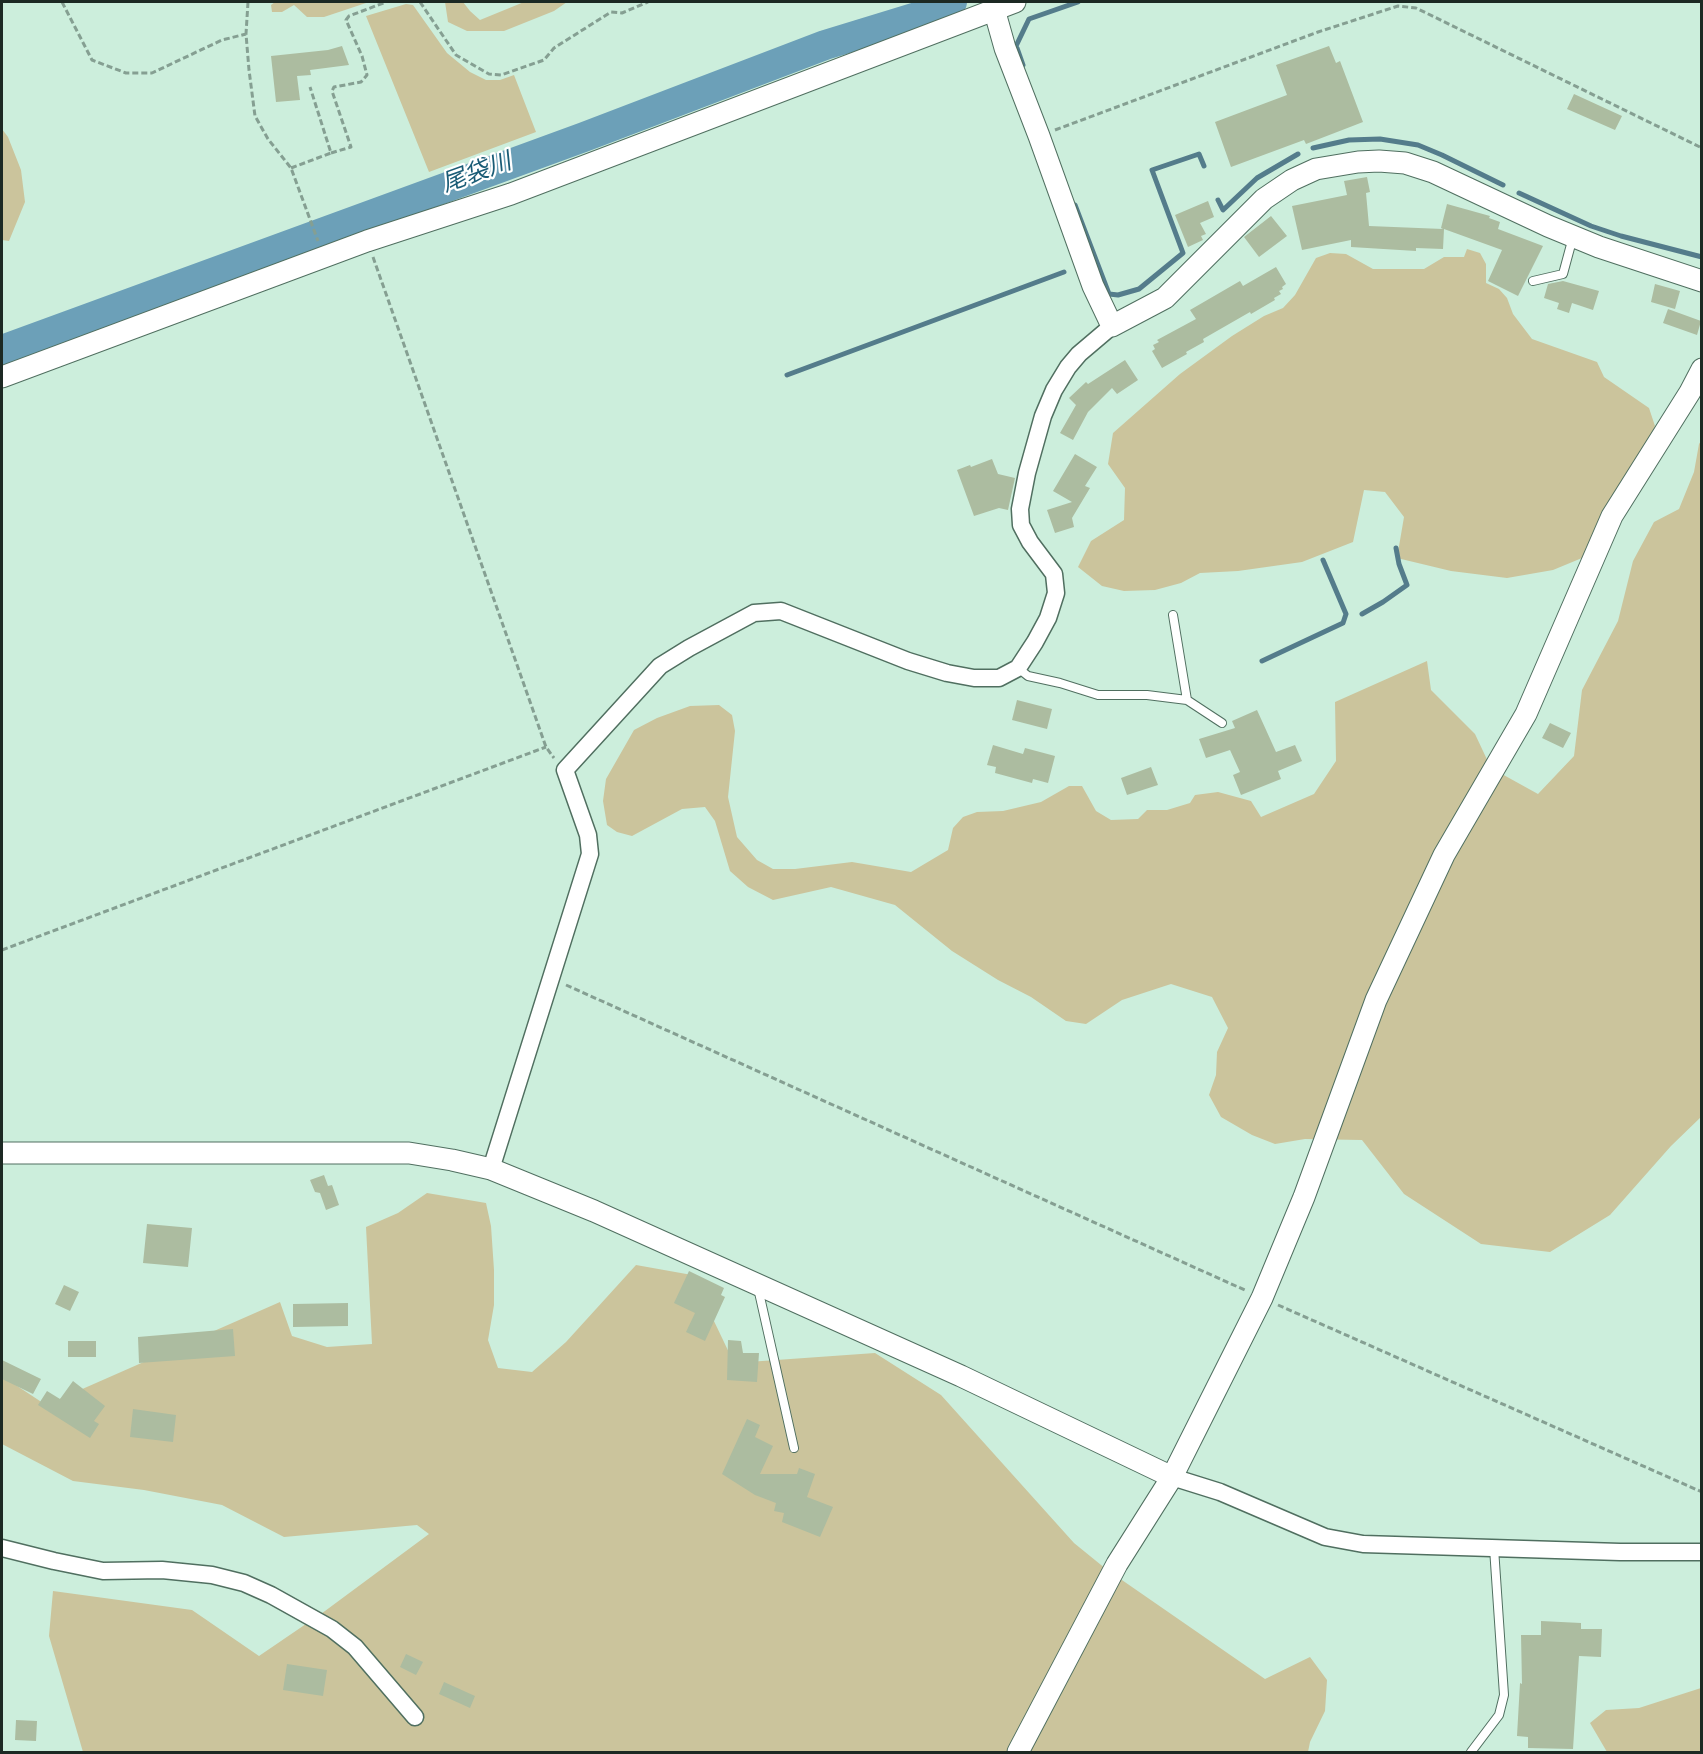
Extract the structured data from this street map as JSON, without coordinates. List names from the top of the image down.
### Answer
{
  "water": ["尾袋川"]
}
